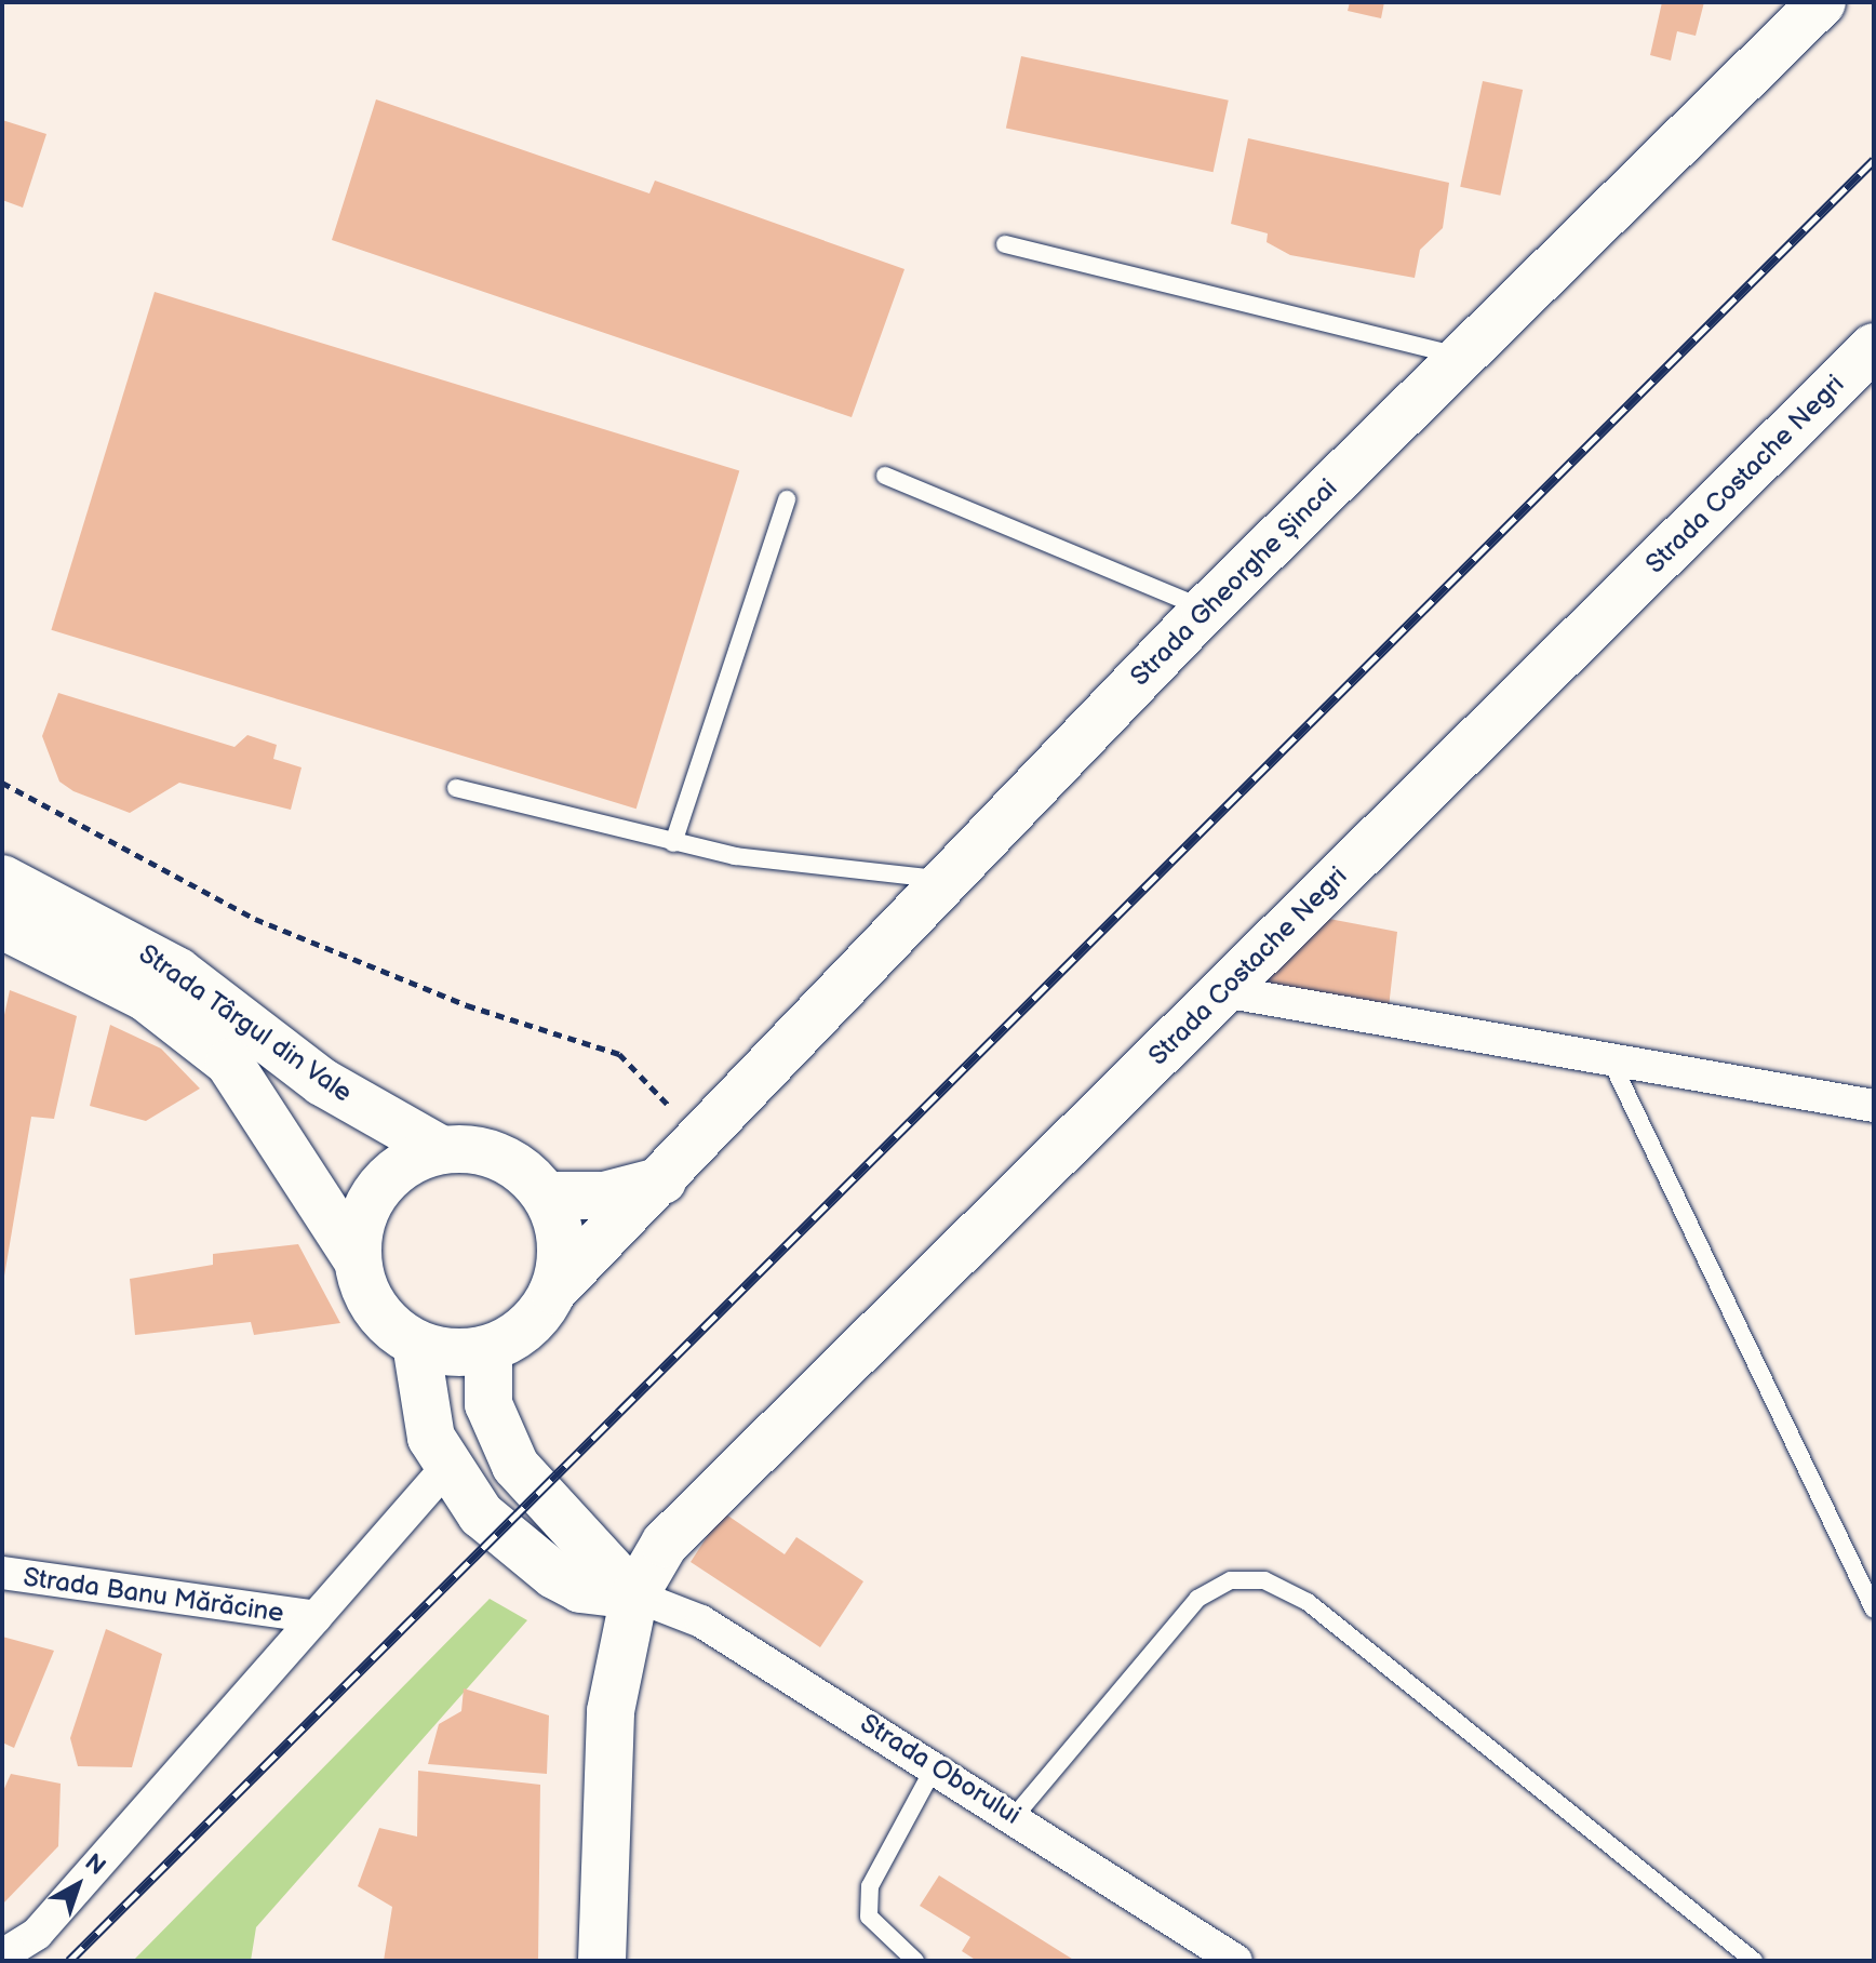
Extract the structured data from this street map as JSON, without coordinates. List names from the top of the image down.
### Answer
{
  "streets": {
    "main road": ["Strada Costache Negri", "Strada Gheorghe Șincai", "Strada Târgul din Vale"],
    "street": ["Strada Banu Mărăcine", "Strada Oborului"]
  },
  "crossings": [
    ["Strada Costache Negri", "Strada Oborului"],
    ["Strada Gheorghe Șincai", "Strada Târgul din Vale"]
  ],
  "north": "top right"
}
